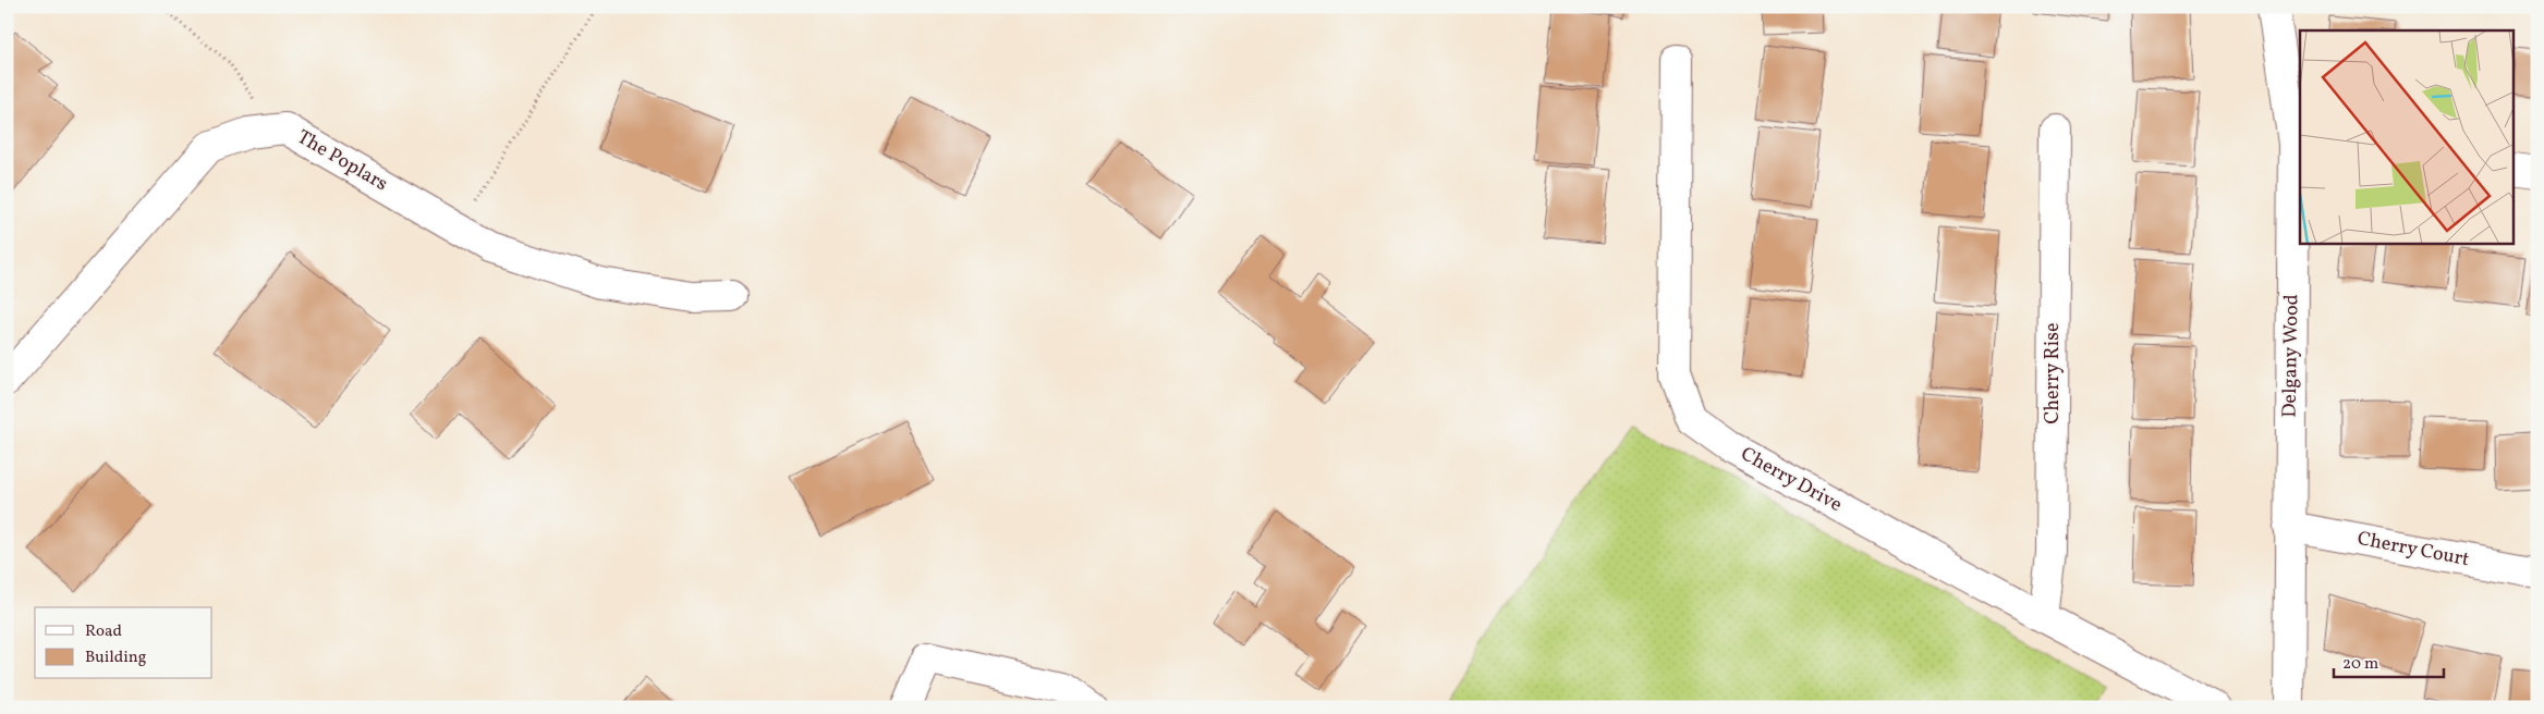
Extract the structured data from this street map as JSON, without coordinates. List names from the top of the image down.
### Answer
{
  "streets": {
    "street": [
      "The Poplars",
      "Delgany Wood",
      "Cherry Rise",
      "Cherry Drive",
      "Cherry Court"
    ]
  },
  "crossings": [
    ["Delgany Wood", "Cherry Court"],
    ["Cherry Rise", "Cherry Drive"]
  ],
  "legend": ["Road", "Building"],
  "scale_bar": "20 m"
}
